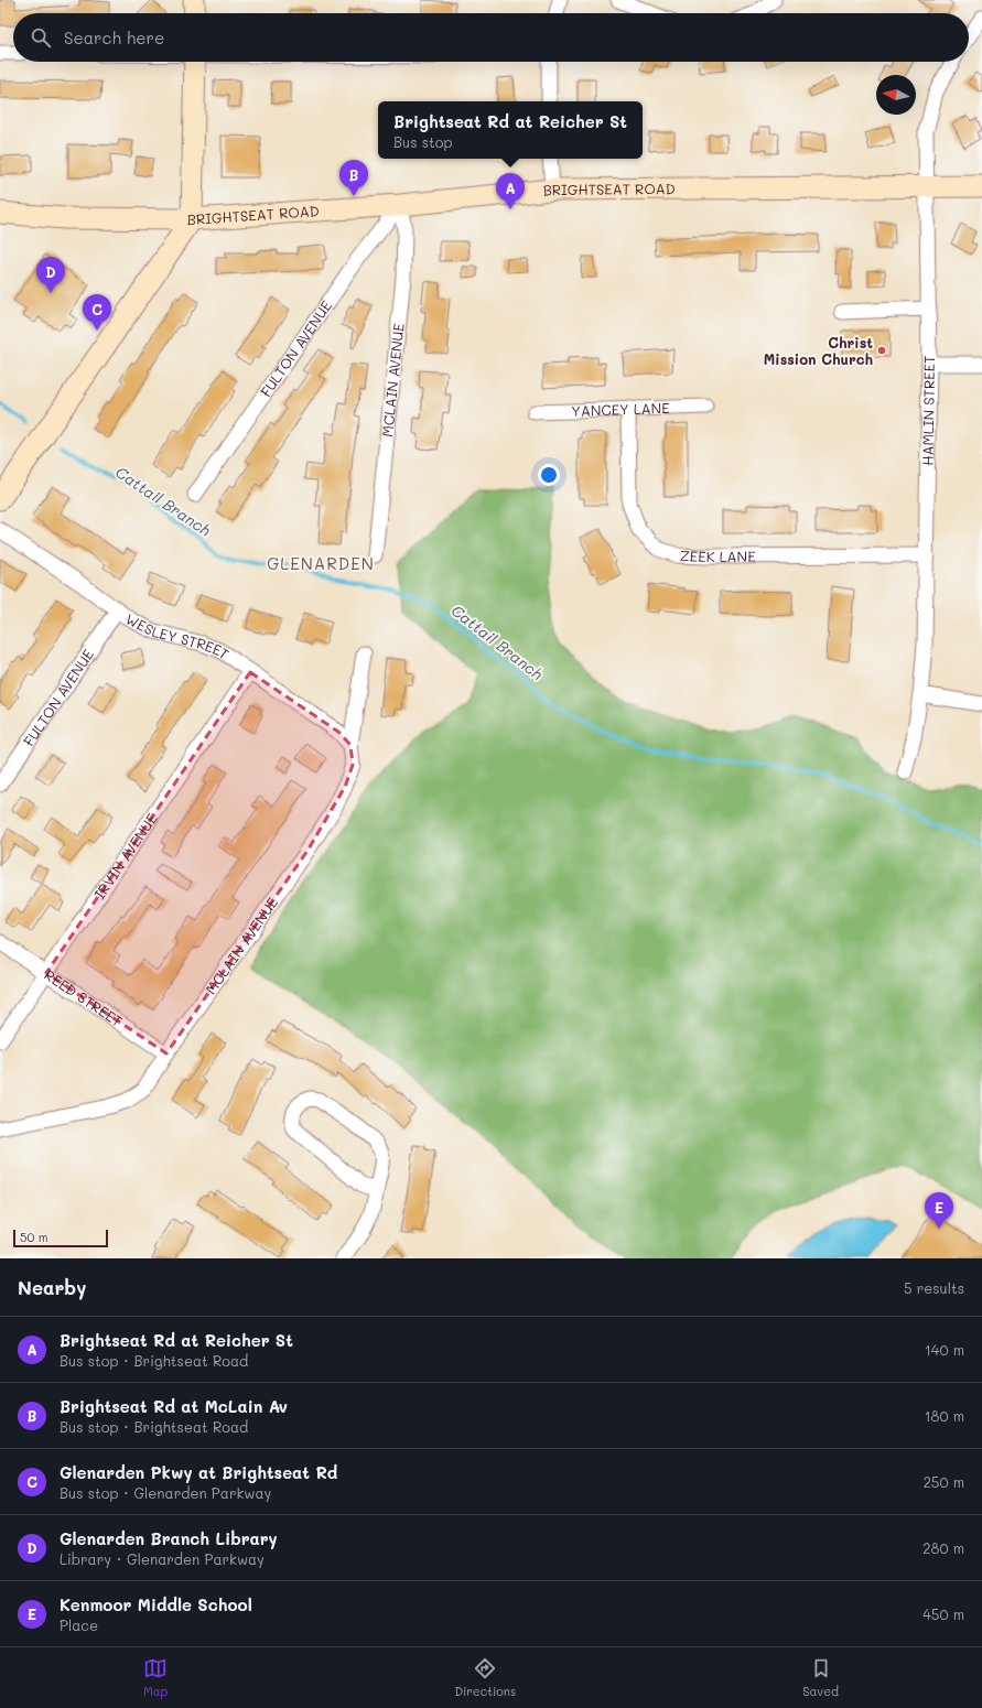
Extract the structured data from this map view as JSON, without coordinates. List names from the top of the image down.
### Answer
{
  "streets": {
    "street": [
      "BRIGHTSEAT ROAD",
      "FULTON AVENUE",
      "MCLAIN AVENUE",
      "YANCEY LANE",
      "HAMLIN STREET",
      "ZEEK LANE",
      "WESLEY STREET",
      "IRVIN AVENUE",
      "REED STREET"
    ]
  },
  "crossings": [
    ["BRIGHTSEAT ROAD", "FULTON AVENUE"],
    ["BRIGHTSEAT ROAD", "MCLAIN AVENUE"],
    ["BRIGHTSEAT ROAD", "HAMLIN STREET"],
    ["FULTON AVENUE", "MCLAIN AVENUE"],
    ["FULTON AVENUE", "WESLEY STREET"],
    ["MCLAIN AVENUE", "WESLEY STREET"],
    ["MCLAIN AVENUE", "REED STREET"],
    ["YANCEY LANE", "ZEEK LANE"],
    ["HAMLIN STREET", "ZEEK LANE"],
    ["WESLEY STREET", "IRVIN AVENUE"],
    ["IRVIN AVENUE", "REED STREET"]
  ],
  "districts": ["GLENARDEN"],
  "water": ["Cattail Branch"],
  "places": ["Christ Mission Church"],
  "scale_bar": "50 m",
  "north": "left",
  "page": {
    "search": "Search here",
    "popup": ["Brightseat Rd at Reicher St", "Bus stop"],
    "pins": [
      "B",
      "A",
      "D",
      "C",
      "E"
    ],
    "scale": "50 m",
    "heading": ["Nearby", "5 results"],
    "list": [
      {
        "mark": "A",
        "name": "Brightseat Rd at Reicher St",
        "note": "Bus stop · Brightseat Road",
        "value": "140 m"
      },
      {
        "mark": "B",
        "name": "Brightseat Rd at McLain Av",
        "note": "Bus stop · Brightseat Road",
        "value": "180 m"
      },
      {
        "mark": "C",
        "name": "Glenarden Pkwy at Brightseat Rd",
        "note": "Bus stop · Glenarden Parkway",
        "value": "250 m"
      },
      {
        "mark": "D",
        "name": "Glenarden Branch Library",
        "note": "Library · Glenarden Parkway",
        "value": "280 m"
      },
      {
        "mark": "E",
        "name": "Kenmoor Middle School",
        "note": "Place",
        "value": "450 m"
      }
    ],
    "nav": ["Map", "Directions", "Saved"]
  }
}
